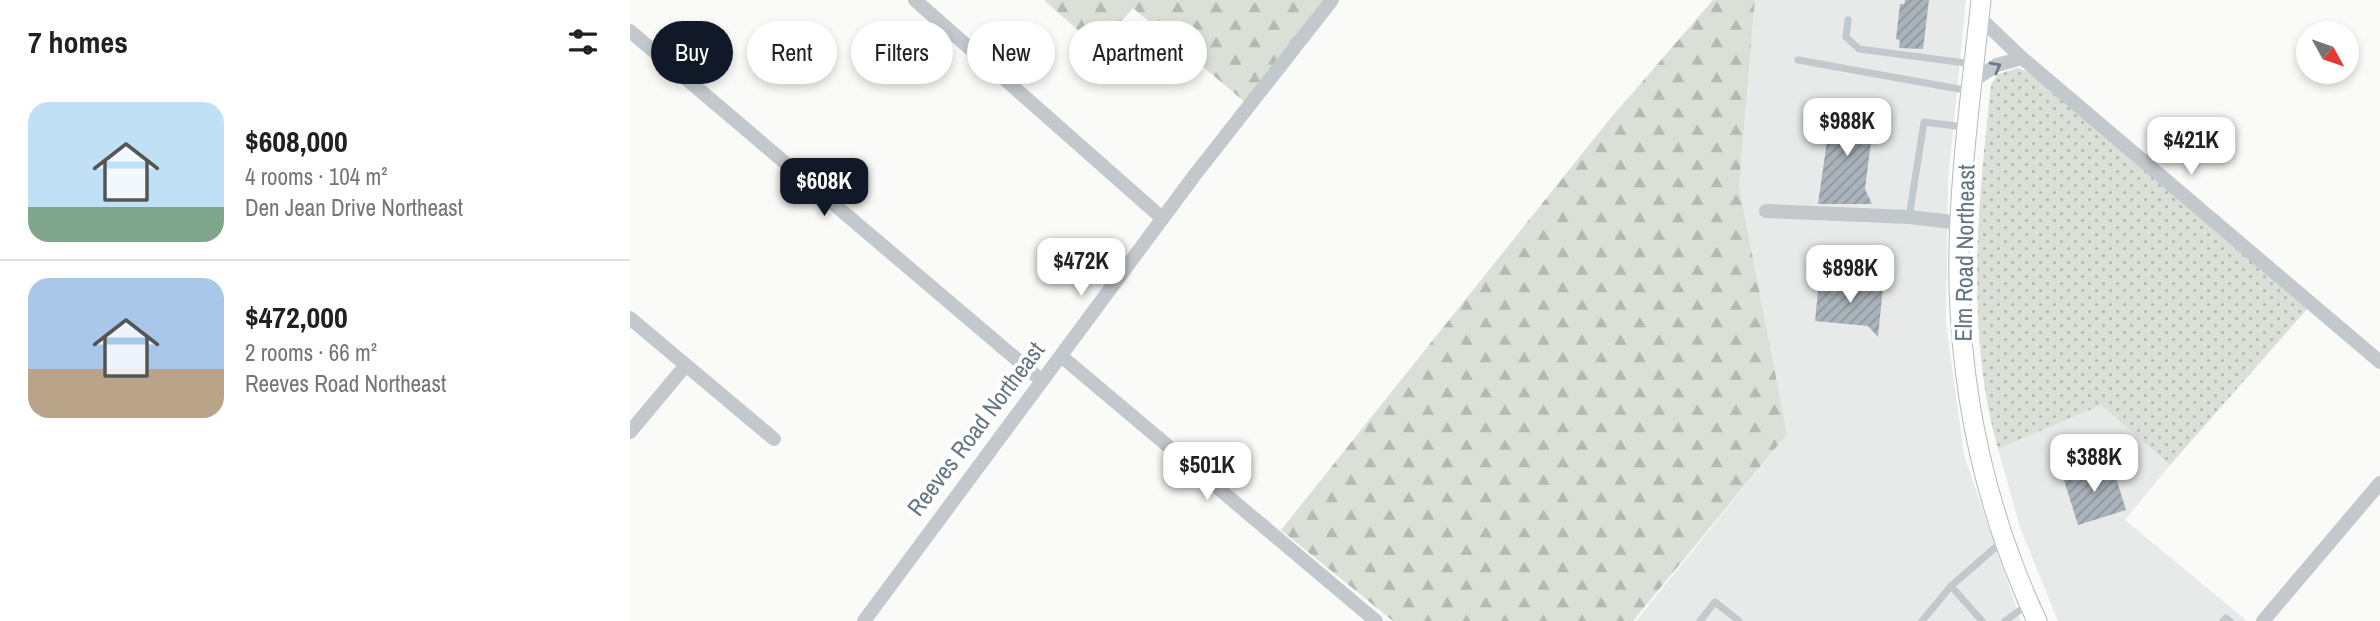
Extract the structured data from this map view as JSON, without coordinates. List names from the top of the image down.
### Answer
{
  "streets": {
    "main road": ["Elm Road Northeast"],
    "street": ["Reeves Road Northeast"]
  },
  "north": "bottom right",
  "page": {
    "heading": "7 homes",
    "chip": [
      "Buy",
      "Rent",
      "Filters",
      "New",
      "Apartment"
    ],
    "list": [
      {
        "name": "$608,000",
        "note": "4 rooms · 104 m² · Den Jean Drive Northeast"
      },
      {
        "name": "$472,000",
        "note": "2 rooms · 66 m² · Reeves Road Northeast"
      }
    ],
    "price": [
      "$988K",
      "$421K",
      "$608K",
      "$472K",
      "$898K",
      "$388K",
      "$501K"
    ]
  }
}
